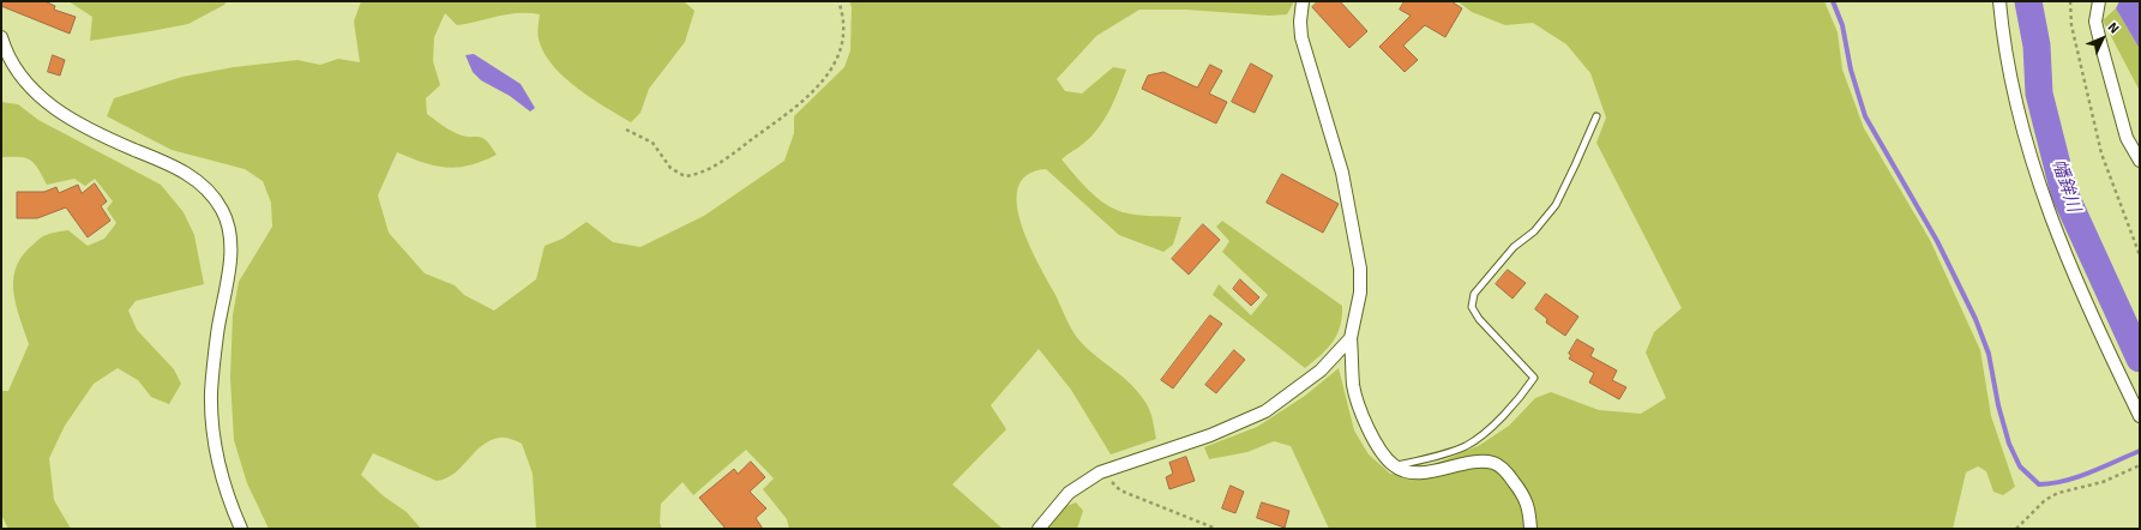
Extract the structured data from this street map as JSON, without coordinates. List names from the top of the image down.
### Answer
{
  "water": ["幡鉾川"],
  "north": "top right"
}
